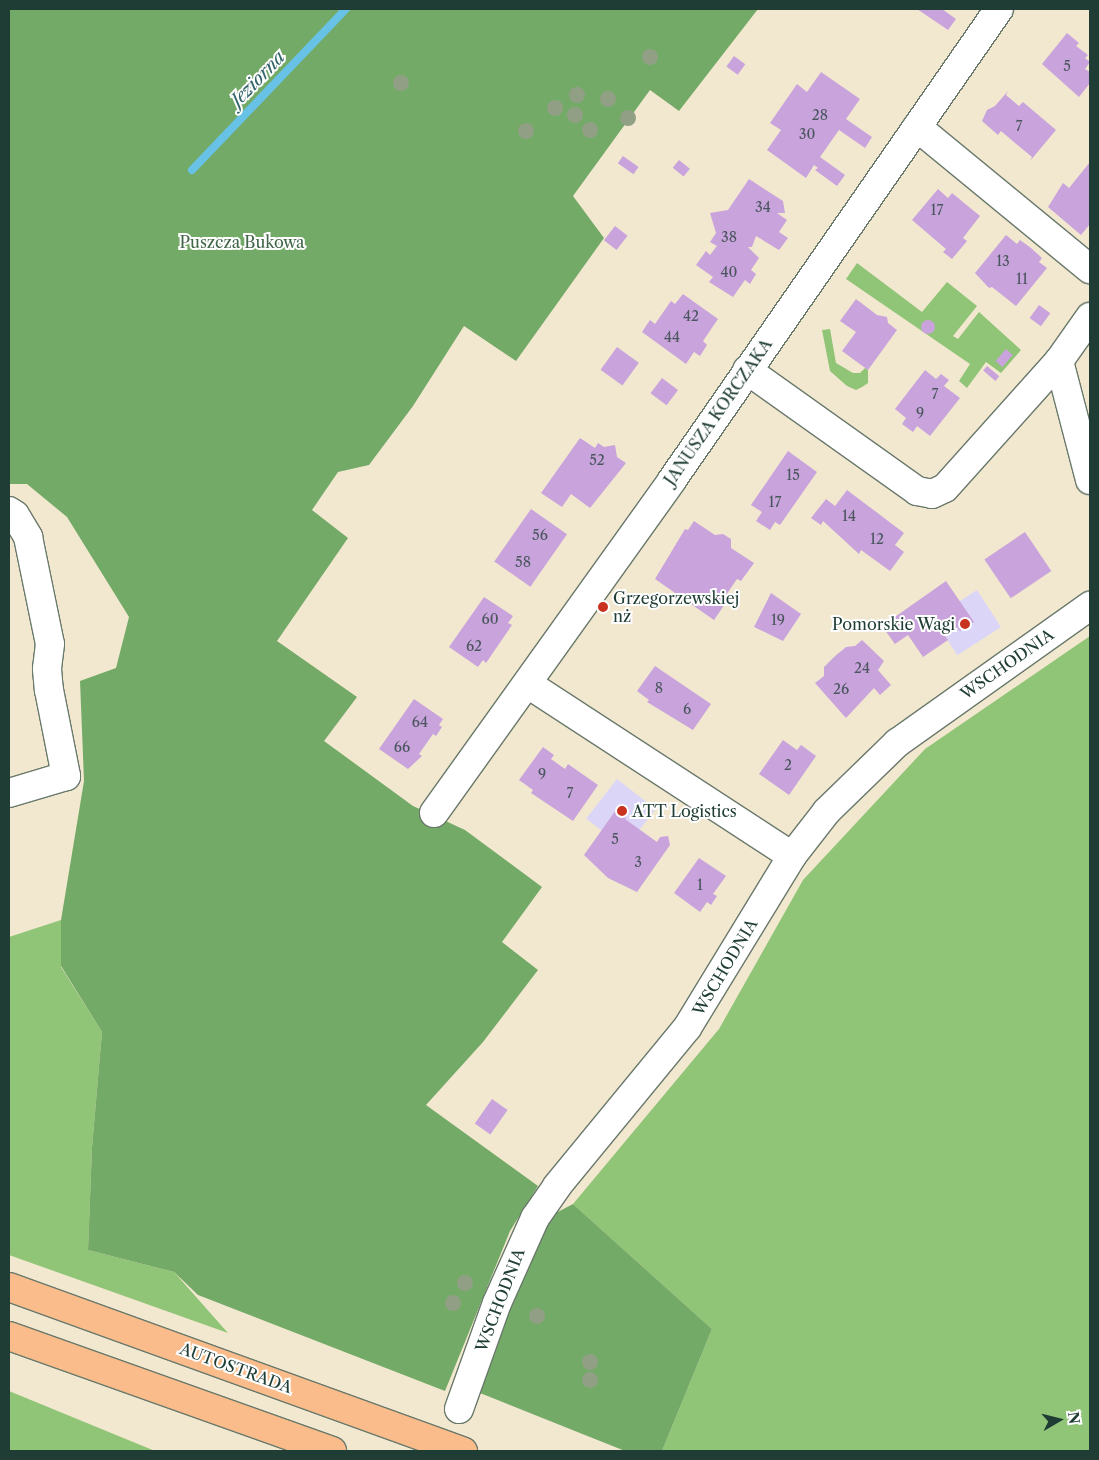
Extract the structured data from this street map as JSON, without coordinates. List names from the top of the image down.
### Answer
{
  "streets": {
    "highway": ["AUTOSTRADA"],
    "street": ["JANUSZA KORCZAKA", "WSCHODNIA"]
  },
  "water": ["Jeziorna"],
  "parks": ["Puszcza Bukowa"],
  "places": ["Grzegorzewskiej nż", "Pomorskie Wagi", "ATT Logistics"],
  "house_numbers": [
    "5",
    "28",
    "7",
    "30",
    "34",
    "17",
    "38",
    "13",
    "40",
    "11",
    "42",
    "44",
    "7",
    "9",
    "52",
    "15",
    "17",
    "14",
    "56",
    "12",
    "58",
    "60",
    "19",
    "62",
    "24",
    "8",
    "26",
    "6",
    "64",
    "66",
    "2",
    "9",
    "7",
    "5",
    "3",
    "1"
  ],
  "north": "right"
}
